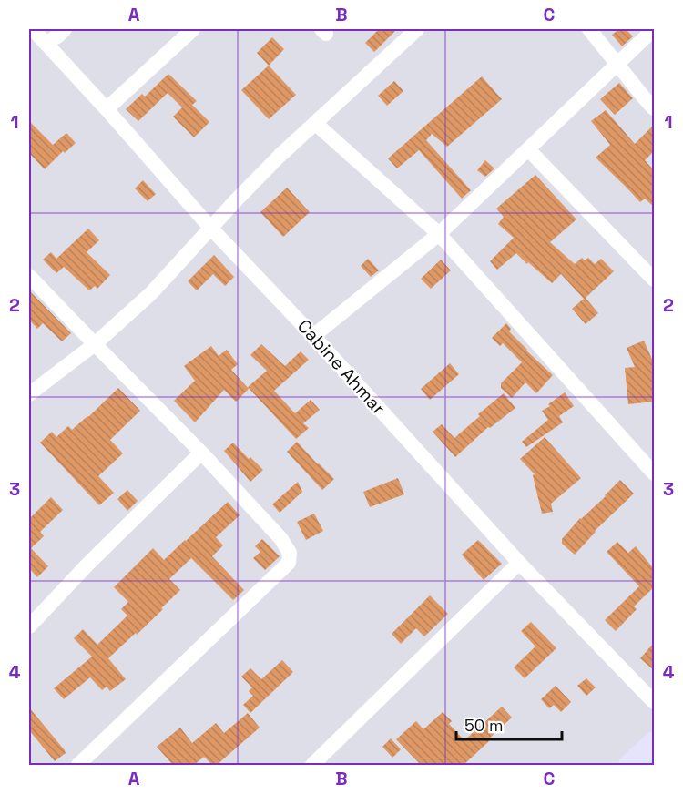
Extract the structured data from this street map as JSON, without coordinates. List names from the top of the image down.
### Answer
{
  "streets": {
    "street": ["Cabine Ahmar"]
  },
  "scale_bar": "50 m",
  "grid": {
    "columns": ["A", "B", "C"],
    "rows": [
      "1",
      "2",
      "3",
      "4"
    ]
  }
}
